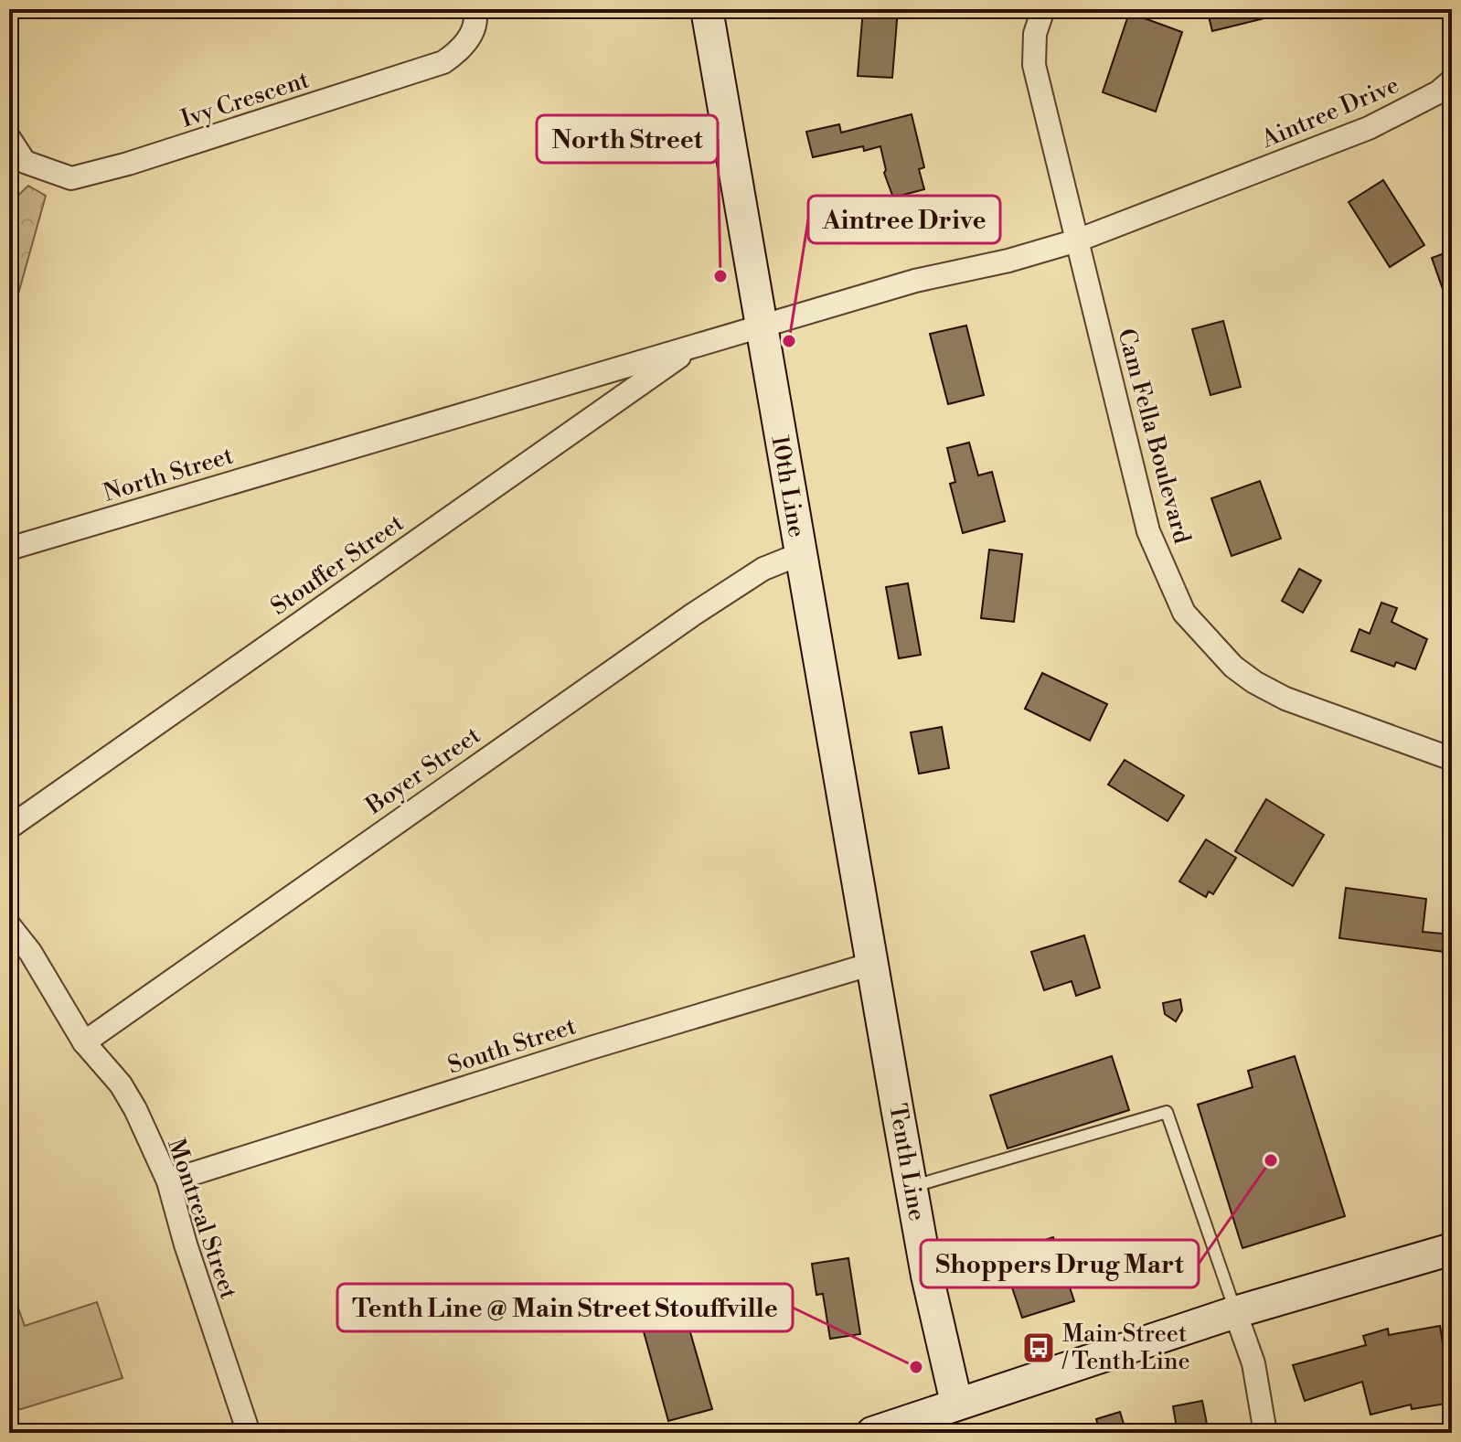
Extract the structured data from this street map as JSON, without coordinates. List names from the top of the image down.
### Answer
{
  "streets": {
    "main road": ["10th Line", "Tenth Line"],
    "street": [
      "Ivy Crescent",
      "Aintree Drive",
      "Cam Fella Boulevard",
      "North Street",
      "Stouffer Street",
      "Boyer Street",
      "South Street",
      "Montreal Street"
    ]
  },
  "crossings": [
    ["Aintree Drive", "Cam Fella Boulevard"],
    ["Aintree Drive", "North Street"],
    ["Aintree Drive", "10th Line"],
    ["North Street", "10th Line"],
    ["North Street", "Stouffer Street"],
    ["10th Line", "Boyer Street"],
    ["10th Line", "South Street"],
    ["10th Line", "Tenth Line"],
    ["Boyer Street", "Montreal Street"],
    ["South Street", "Tenth Line"],
    ["South Street", "Montreal Street"]
  ],
  "places": {
    "other": [
      "North Street",
      "Aintree Drive",
      "Shoppers Drug Mart",
      "Tenth Line @ Main Street Stouffville"
    ],
    "bus stop": ["Main Street / Tenth Line"]
  }
}
